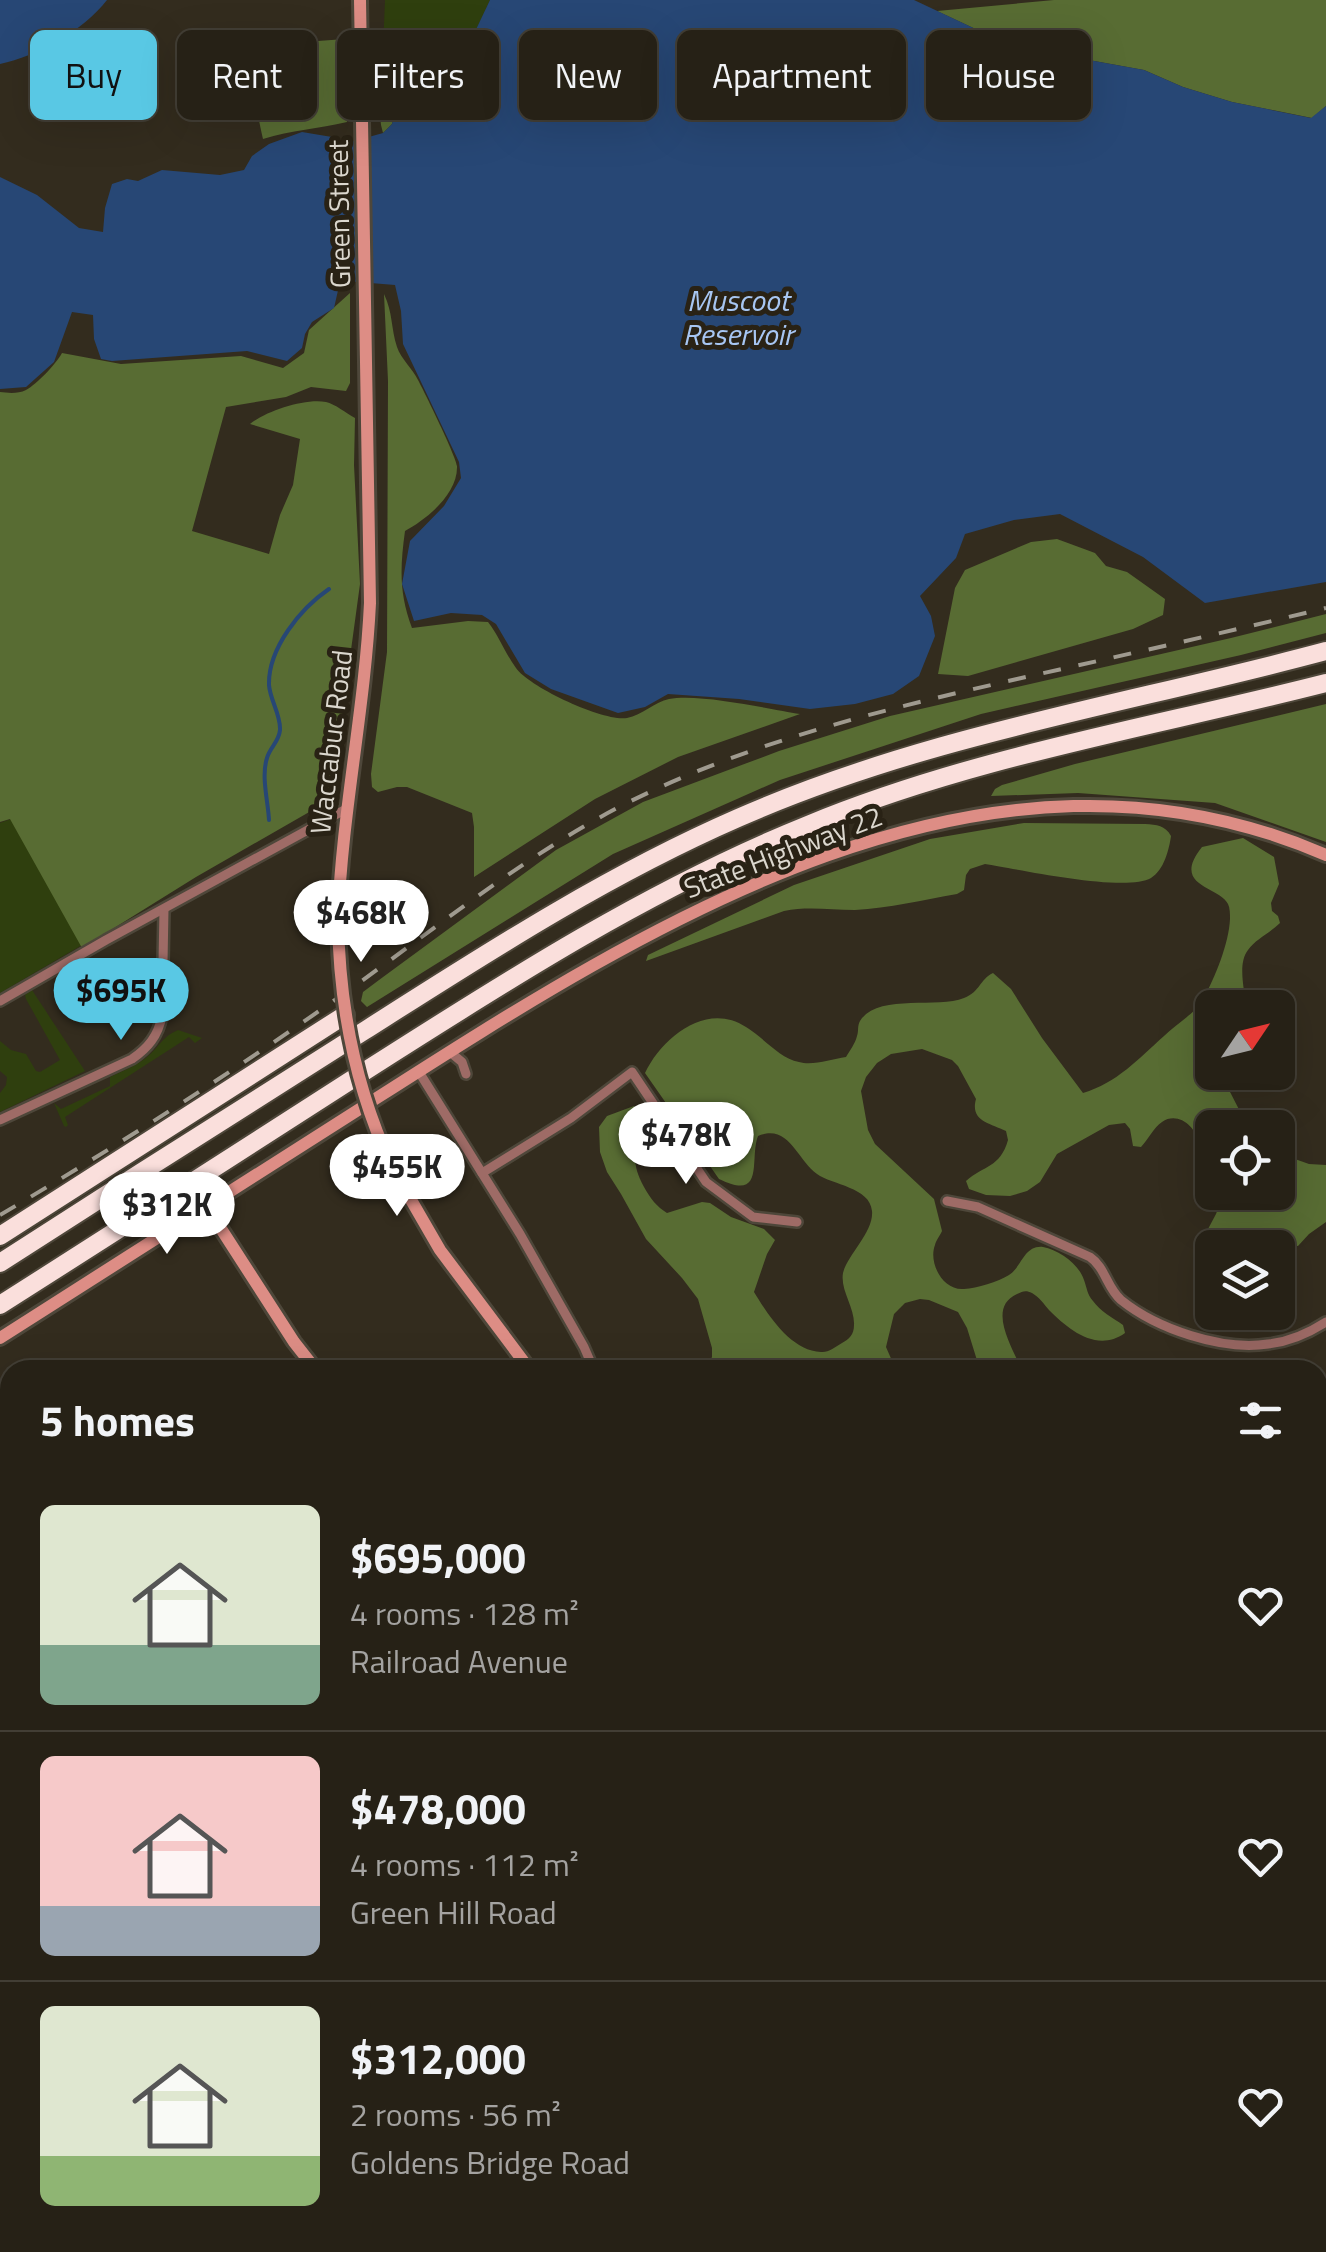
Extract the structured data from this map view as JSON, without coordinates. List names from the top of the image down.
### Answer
{
  "streets": {
    "main road": ["Green Street", "Waccabuc Road", "State Highway 22"]
  },
  "crossings": [
    ["Green Street", "Waccabuc Road"]
  ],
  "water": ["Muscoot Reservoir"],
  "north": "top right",
  "page": {
    "chip": [
      "Buy",
      "Rent",
      "Filters",
      "New",
      "Apartment",
      "House"
    ],
    "price": [
      "$468K",
      "$695K",
      "$478K",
      "$455K",
      "$312K"
    ],
    "heading": "5 homes",
    "list": [
      {
        "name": "$695,000",
        "note": "4 rooms · 128 m² · Railroad Avenue"
      },
      {
        "name": "$478,000",
        "note": "4 rooms · 112 m² · Green Hill Road"
      },
      {
        "name": "$312,000",
        "note": "2 rooms · 56 m² · Goldens Bridge Road"
      }
    ]
  }
}
